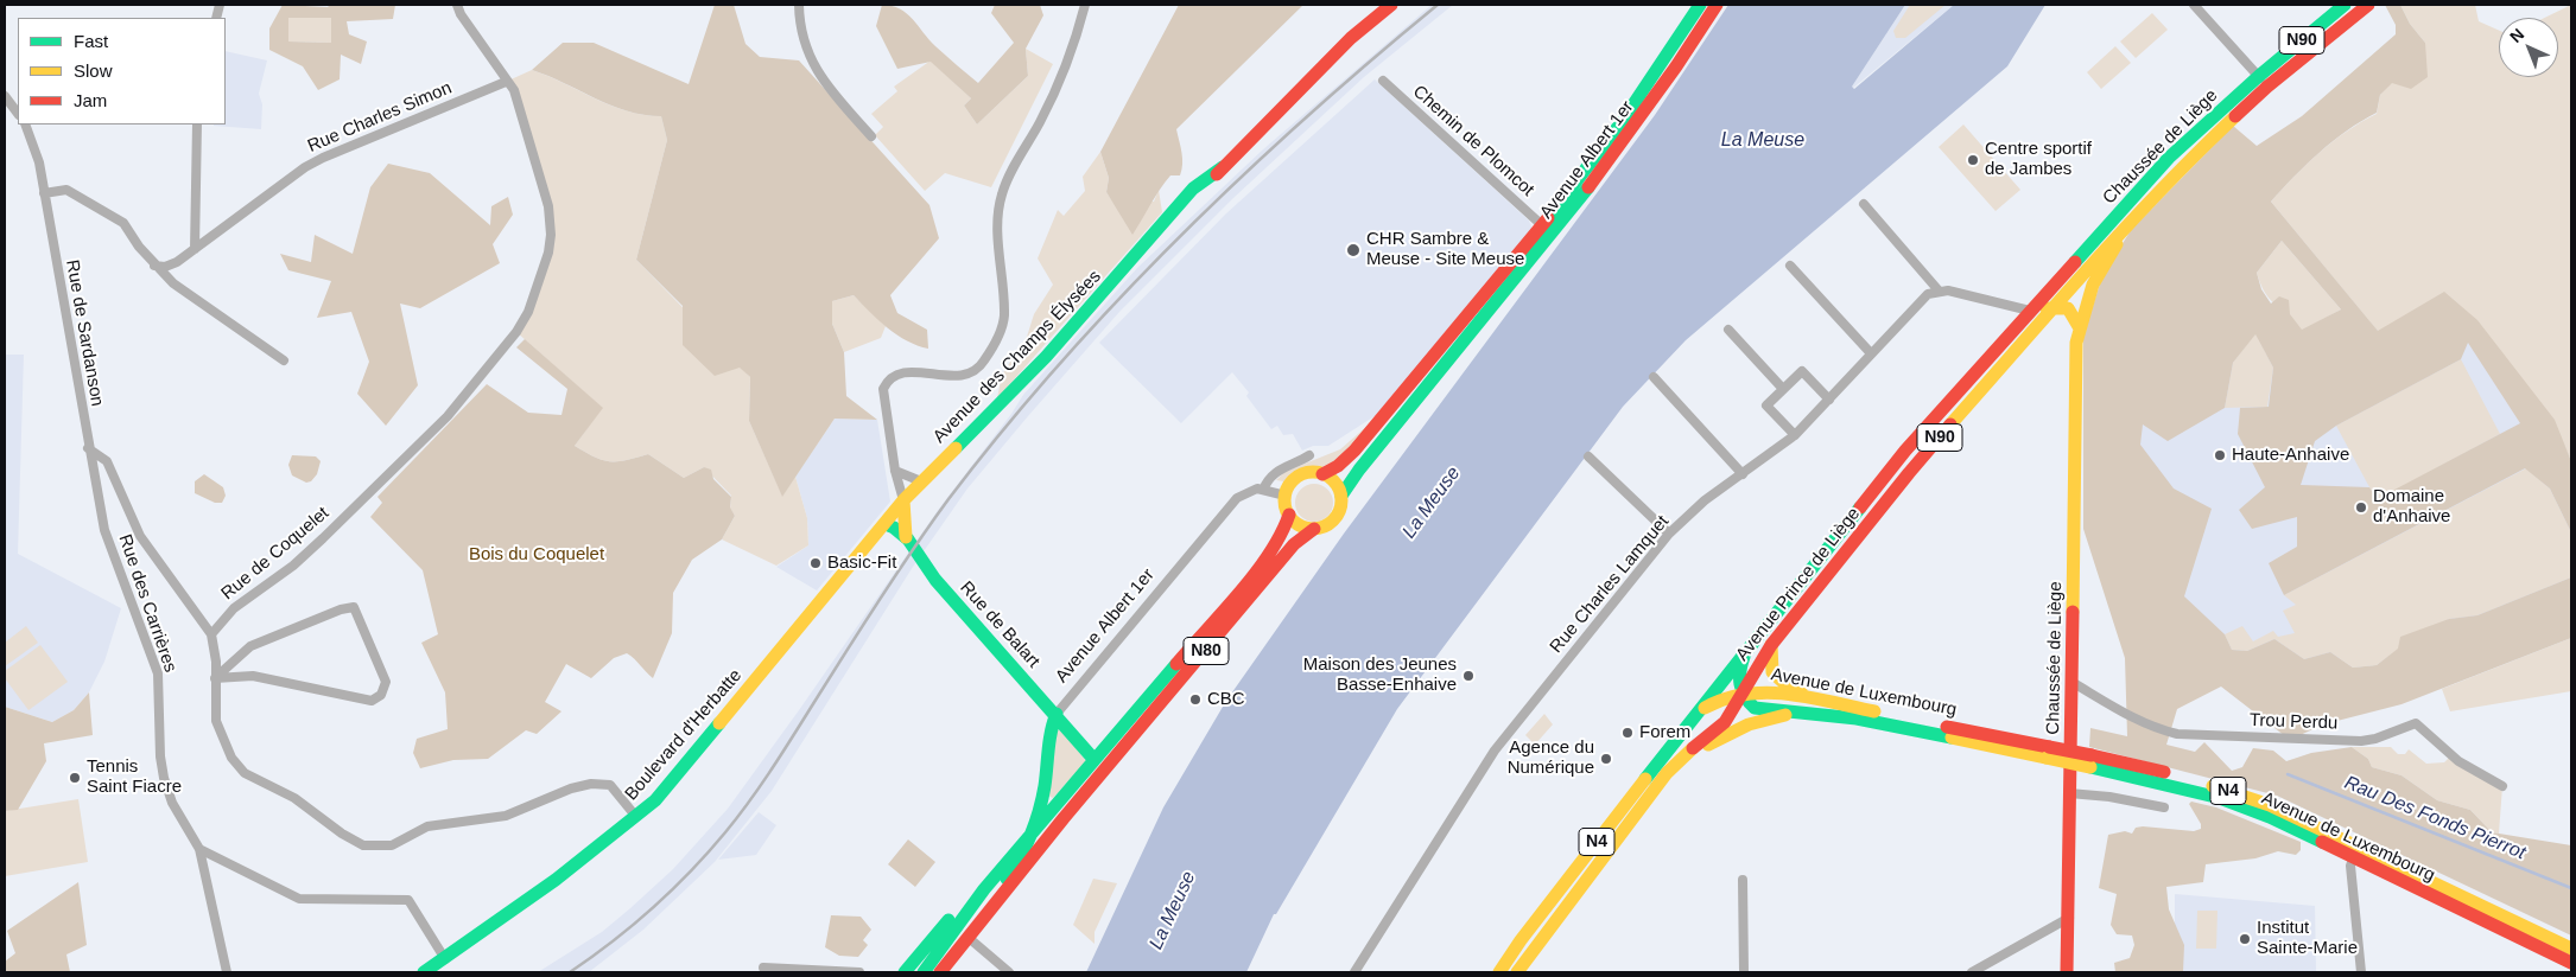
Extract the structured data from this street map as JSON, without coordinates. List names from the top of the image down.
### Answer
{
  "streets": {
    "main road": [
      "N90",
      "Chaussée de Liège",
      "Avenue Albert 1er",
      "Avenue des Champs Élysées",
      "Avenue Prince de Liège",
      "Rue de Balart",
      "N80",
      "Avenue de Luxembourg",
      "Boulevard d'Herbatte",
      "N4"
    ],
    "street": [
      "Rue Charles Simon",
      "Chemin de Plomcot",
      "Rue de Sardanson",
      "Rue de Coquelet",
      "Rue Charles Lamquet",
      "Rue des Carrières",
      "Trou Perdu"
    ]
  },
  "crossings": [
    ["Rue Charles Simon", "Rue de Coquelet"],
    ["Chemin de Plomcot", "Avenue Albert 1er"],
    ["Chaussée de Liège", "Avenue Prince de Liège"],
    ["Chaussée de Liège", "Trou Perdu"],
    ["Avenue Albert 1er", "Rue de Balart"],
    ["Rue de Sardanson", "Rue des Carrières"],
    ["Avenue des Champs Élysées", "Boulevard d'Herbatte"],
    ["Avenue Prince de Liège", "Avenue de Luxembourg"],
    ["Avenue Prince de Liège", "N4"],
    ["Rue de Balart", "Boulevard d'Herbatte"],
    ["Avenue de Luxembourg", "N4"]
  ],
  "water": ["La Meuse", "Rau Des Fonds Pierrot"],
  "parks": ["Bois du Coquelet"],
  "places": [
    "Centre sportif de Jambes",
    "CHR Sambre & Meuse - Site Meuse",
    "Haute-Anhaive",
    "Domaine d'Anhaive",
    "Basic-Fit",
    "Maison des Jeunes Basse-Enhaive",
    "CBC",
    "Forem",
    "Agence du Numérique",
    "Tennis Saint Fiacre",
    "Institut Sainte-Marie"
  ],
  "legend": ["Fast", "Slow", "Jam"],
  "north": "top left"
}
